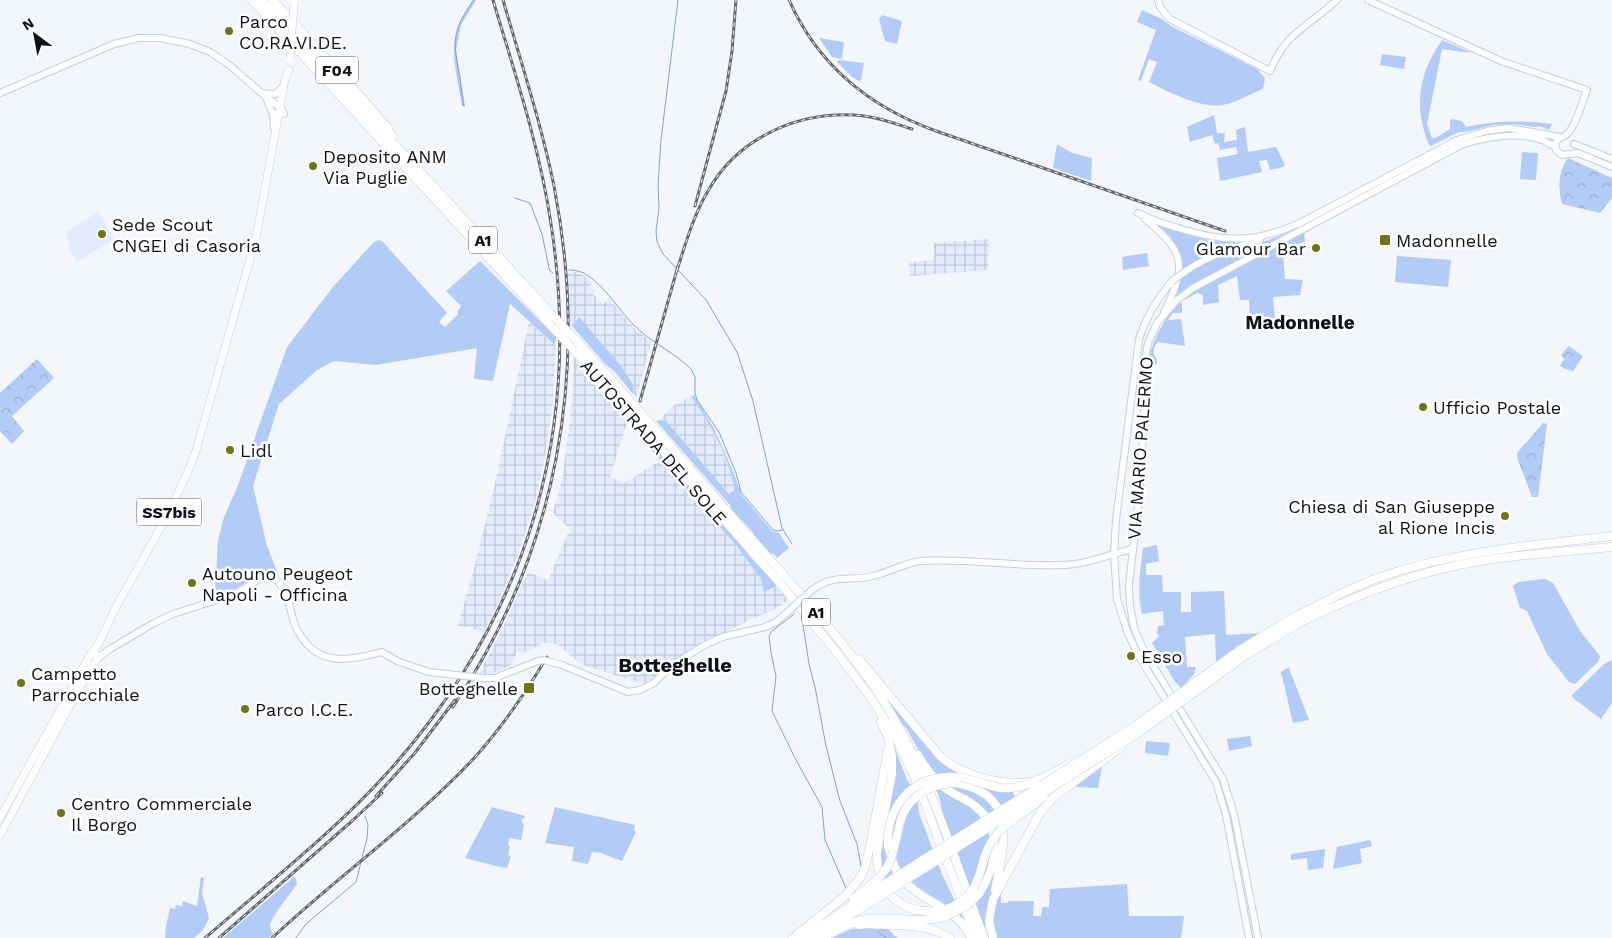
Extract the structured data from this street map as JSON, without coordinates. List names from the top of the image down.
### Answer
{
  "streets": {
    "highway": ["F04", "A1", "AUTOSTRADA DEL SOLE"],
    "main road": ["SS7bis"],
    "street": ["VIA MARIO PALERMO"]
  },
  "crossings": [
    ["F04", "AUTOSTRADA DEL SOLE"],
    ["A1", "AUTOSTRADA DEL SOLE"]
  ],
  "districts": ["Madonnelle", "Botteghelle"],
  "places": {
    "other": [
      "Parco CO.RA.VI.DE.",
      "Deposito ANM Via Puglie",
      "Sede Scout CNGEI di Casoria",
      "Glamour Bar",
      "Ufficio Postale",
      "Lidl",
      "Chiesa di San Giuseppe al Rione Incis",
      "Autouno Peugeot Napoli - Officina",
      "Esso",
      "Campetto Parrocchiale",
      "Parco I.C.E.",
      "Centro Commerciale Il Borgo"
    ],
    "transit": ["Madonnelle", "Botteghelle"]
  },
  "north": "top left"
}
